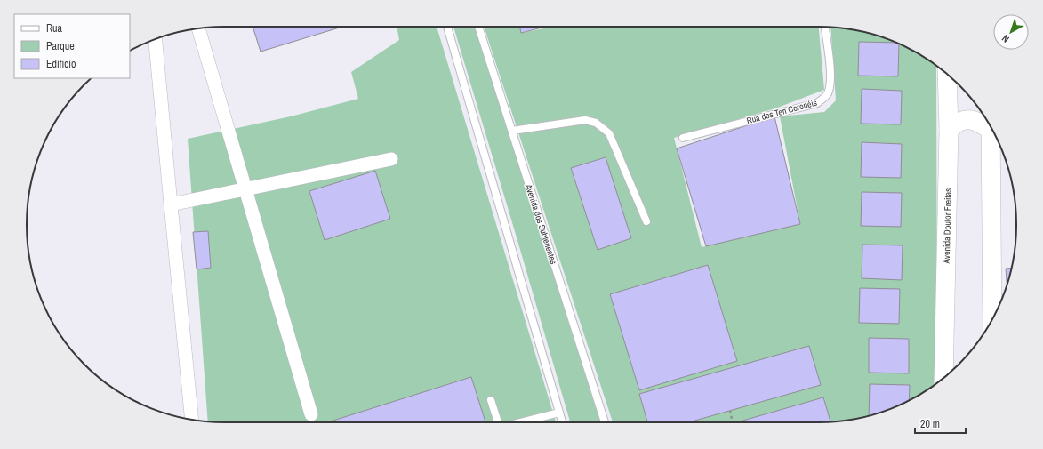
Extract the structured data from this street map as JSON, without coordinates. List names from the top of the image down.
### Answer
{
  "streets": {
    "main road": ["Avenida Doutor Freitas"],
    "lane": ["Rua dos Ten Coronéis", "Avenida dos Subtenentes"]
  },
  "legend": ["Rua", "Parque", "Edifício"],
  "scale_bar": "20 m",
  "north": "bottom left"
}
